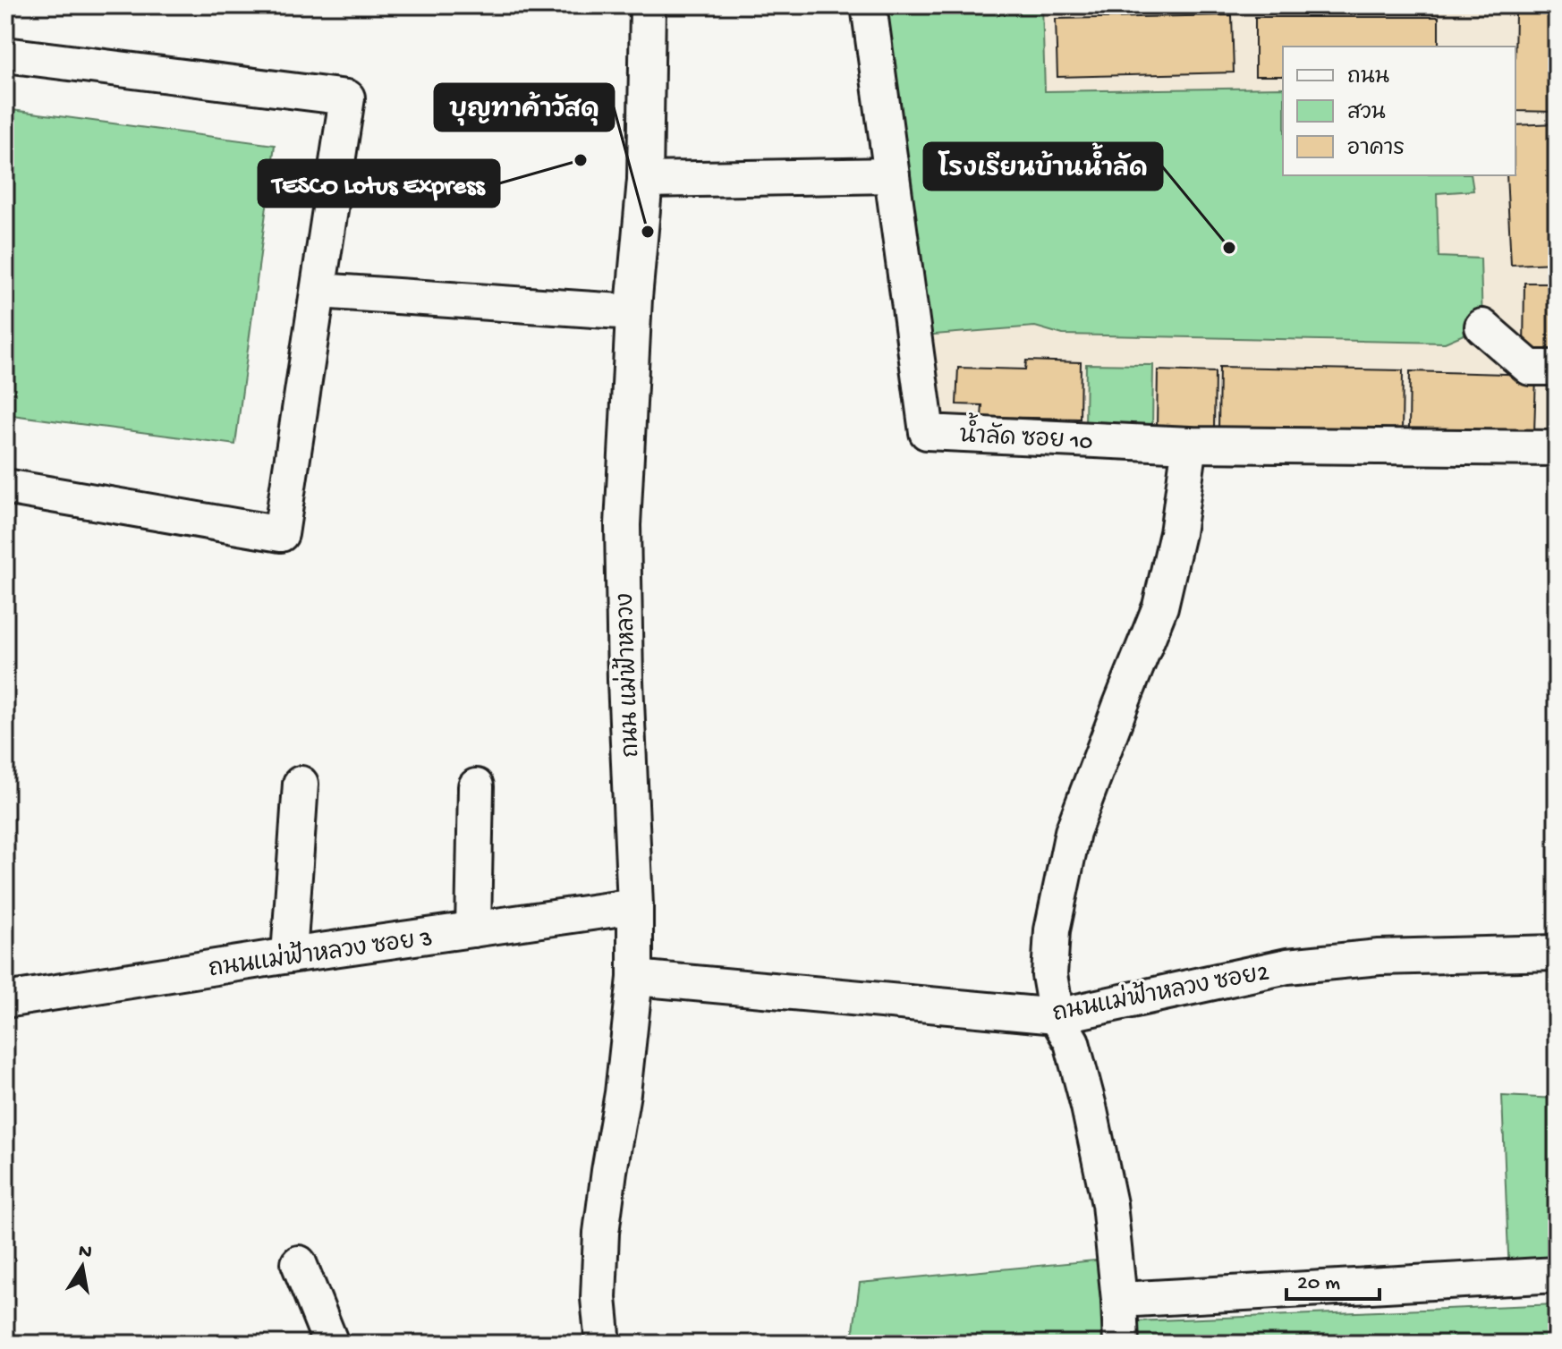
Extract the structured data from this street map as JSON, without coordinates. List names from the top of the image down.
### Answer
{
  "streets": {
    "street": [
      "น้ำลัด ซอย 10",
      "ถนน แม่ฟ้าหลวง",
      "ถนนแม่ฟ้าหลวง ซอย 3",
      "ถนนแม่ฟ้าหลวง ซอย2"
    ]
  },
  "crossings": [
    ["ถนน แม่ฟ้าหลวง", "ถนนแม่ฟ้าหลวง ซอย 3"],
    ["ถนน แม่ฟ้าหลวง", "ถนนแม่ฟ้าหลวง ซอย2"]
  ],
  "places": ["TESCO Lotus Express", "บุญทาค้าวัสดุ", "โรงเรียนบ้านน้ำลัด"],
  "legend": ["ถนน", "สวน", "อาคาร"],
  "scale_bar": "20 m",
  "north": "top"
}
